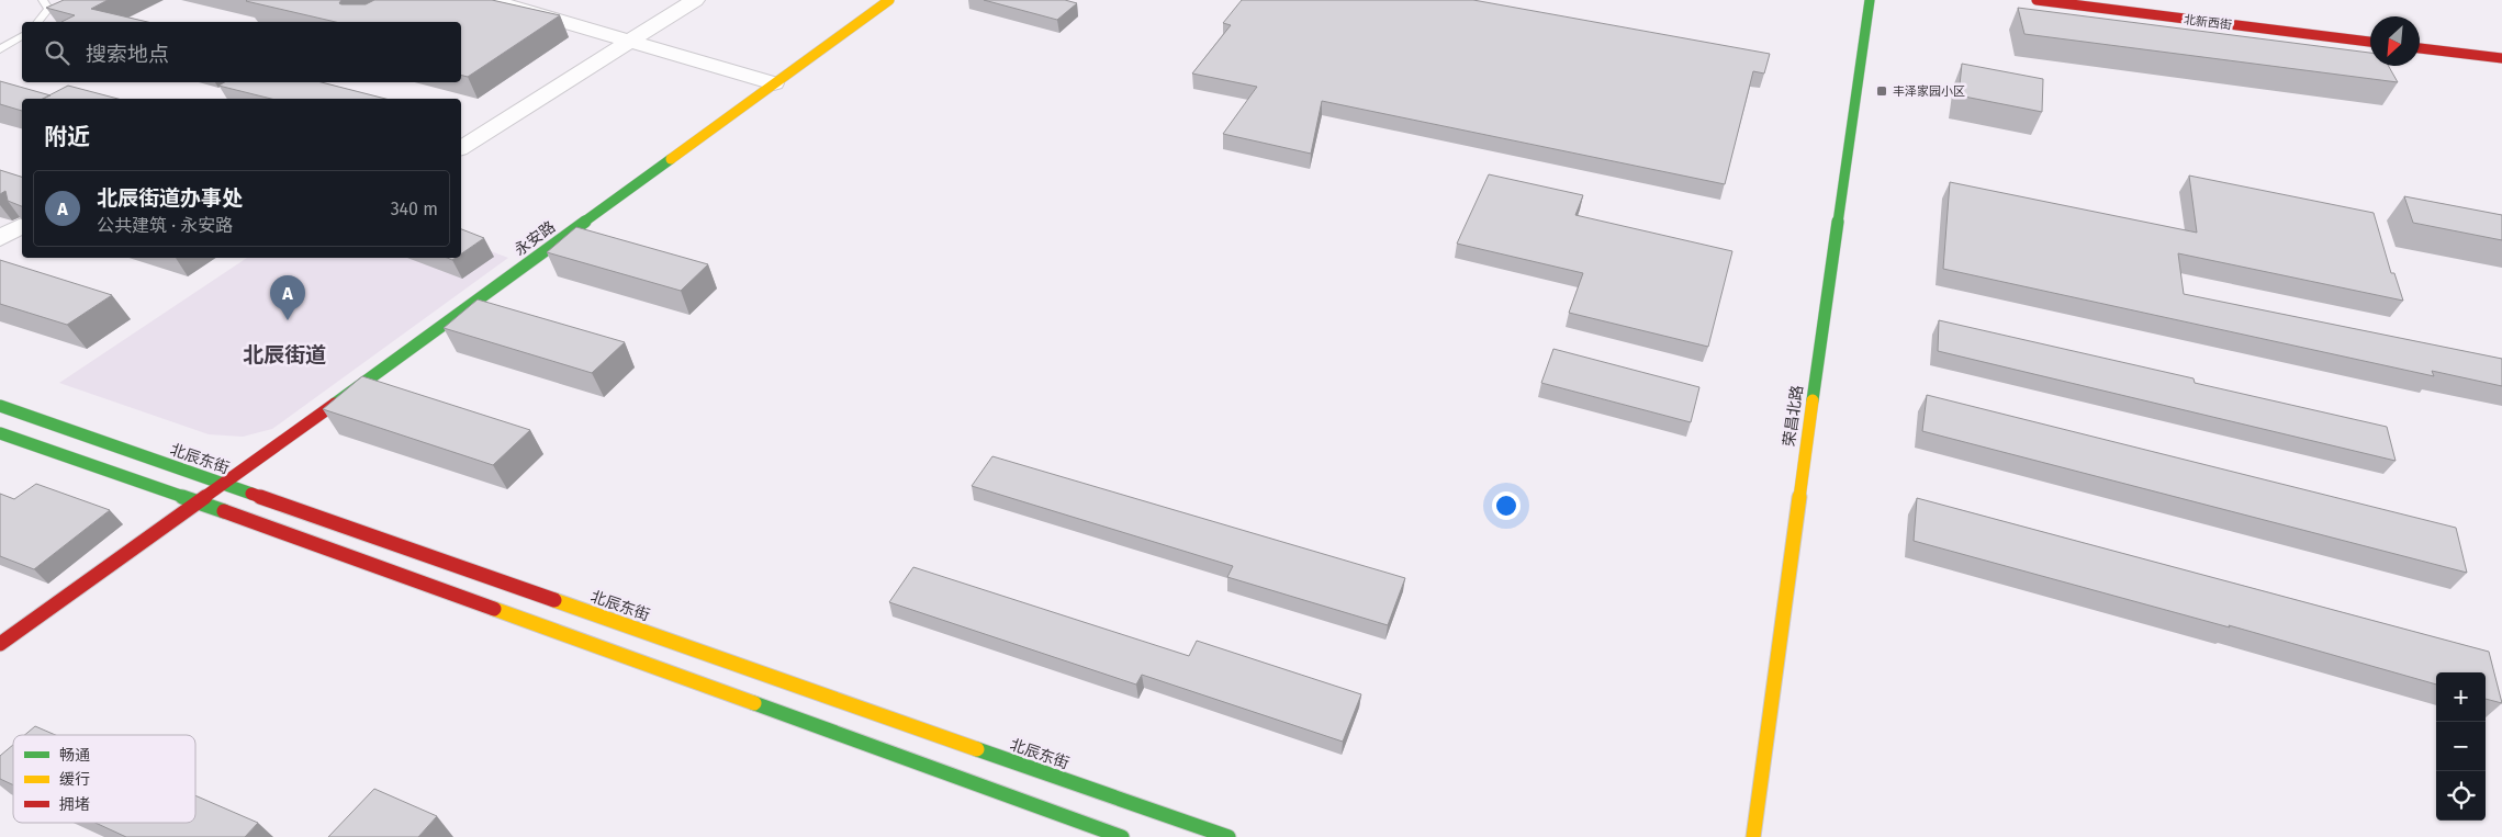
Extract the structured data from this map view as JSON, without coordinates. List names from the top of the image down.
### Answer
{
  "streets": {
    "main road": [
      "北新西街",
      "永安路",
      "荣昌北路",
      "北辰东街"
    ]
  },
  "crossings": [
    ["永安路", "北辰东街"]
  ],
  "districts": ["北辰街道"],
  "places": {
    "transit": ["丰泽家园小区"]
  },
  "legend": ["畅通", "缓行", "拥堵"],
  "north": "bottom left",
  "page": {
    "search": "搜索地点",
    "heading": "附近",
    "list": [
      {
        "mark": "A",
        "name": "北辰街道办事处",
        "note": "公共建筑 · 永安路",
        "value": "340 m"
      }
    ],
    "pins": "A",
    "map_buttons": ["+", "−"]
  }
}
